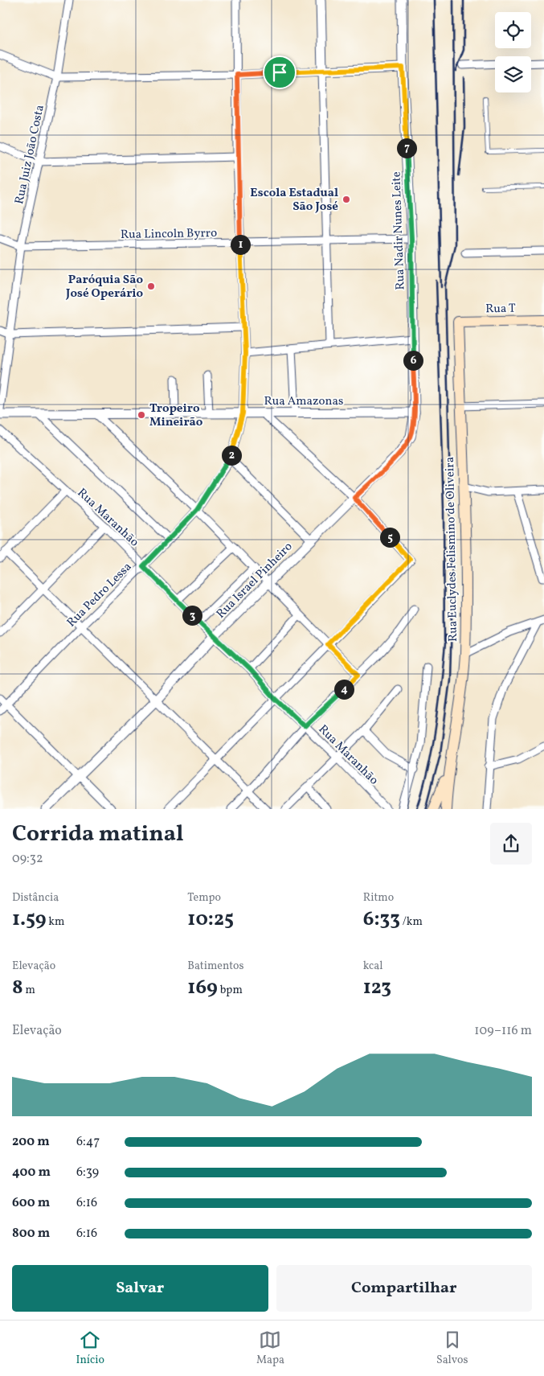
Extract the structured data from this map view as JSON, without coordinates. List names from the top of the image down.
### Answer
{
  "streets": {
    "main road": ["Rua T", "Rua Euclydes Felismino de Oliveira"],
    "street": [
      "Rua Juiz João Costa",
      "Rua Nadir Nunes Leite",
      "Rua Lincoln Byrro",
      "Rua Amazonas",
      "Rua Maranhão",
      "Rua Israel Pinheiro",
      "Rua Pedro Lessa"
    ]
  },
  "crossings": [
    ["Rua Juiz João Costa", "Rua Lincoln Byrro"],
    ["Rua Nadir Nunes Leite", "Rua Lincoln Byrro"],
    ["Rua Nadir Nunes Leite", "Rua Amazonas"],
    ["Rua Nadir Nunes Leite", "Rua Israel Pinheiro"],
    ["Rua Lincoln Byrro", "Rua Pedro Lessa"],
    ["Rua T", "Rua Euclydes Felismino de Oliveira"],
    ["Rua Amazonas", "Rua Israel Pinheiro"],
    ["Rua Amazonas", "Rua Pedro Lessa"],
    ["Rua Maranhão", "Rua Israel Pinheiro"],
    ["Rua Maranhão", "Rua Pedro Lessa"]
  ],
  "places": ["Escola Estadual São José", "Paróquia São José Operário", "Tropeiro Mineirão"],
  "page": {
    "pins": [
      "7",
      "1",
      "6",
      "2",
      "5",
      "3",
      "4"
    ],
    "heading": ["Corrida matinal", "09:32"],
    "stats": [
      ["Distância", "1.59 km"],
      ["Tempo", "10:25"],
      ["Ritmo", "6:33 /km"],
      ["Elevação", "8 m"],
      ["Batimentos", "169 bpm"],
      ["kcal", "123"]
    ],
    "chart": ["Elevação", "109–116 m"],
    "list": [
      {
        "name": "200 m",
        "note": "6:47"
      },
      {
        "name": "400 m",
        "note": "6:39"
      },
      {
        "name": "600 m",
        "note": "6:16"
      },
      {
        "name": "800 m",
        "note": "6:16"
      }
    ],
    "buttons": ["Salvar", "Compartilhar"],
    "tabs": ["Início", "Mapa", "Salvos"]
  }
}
